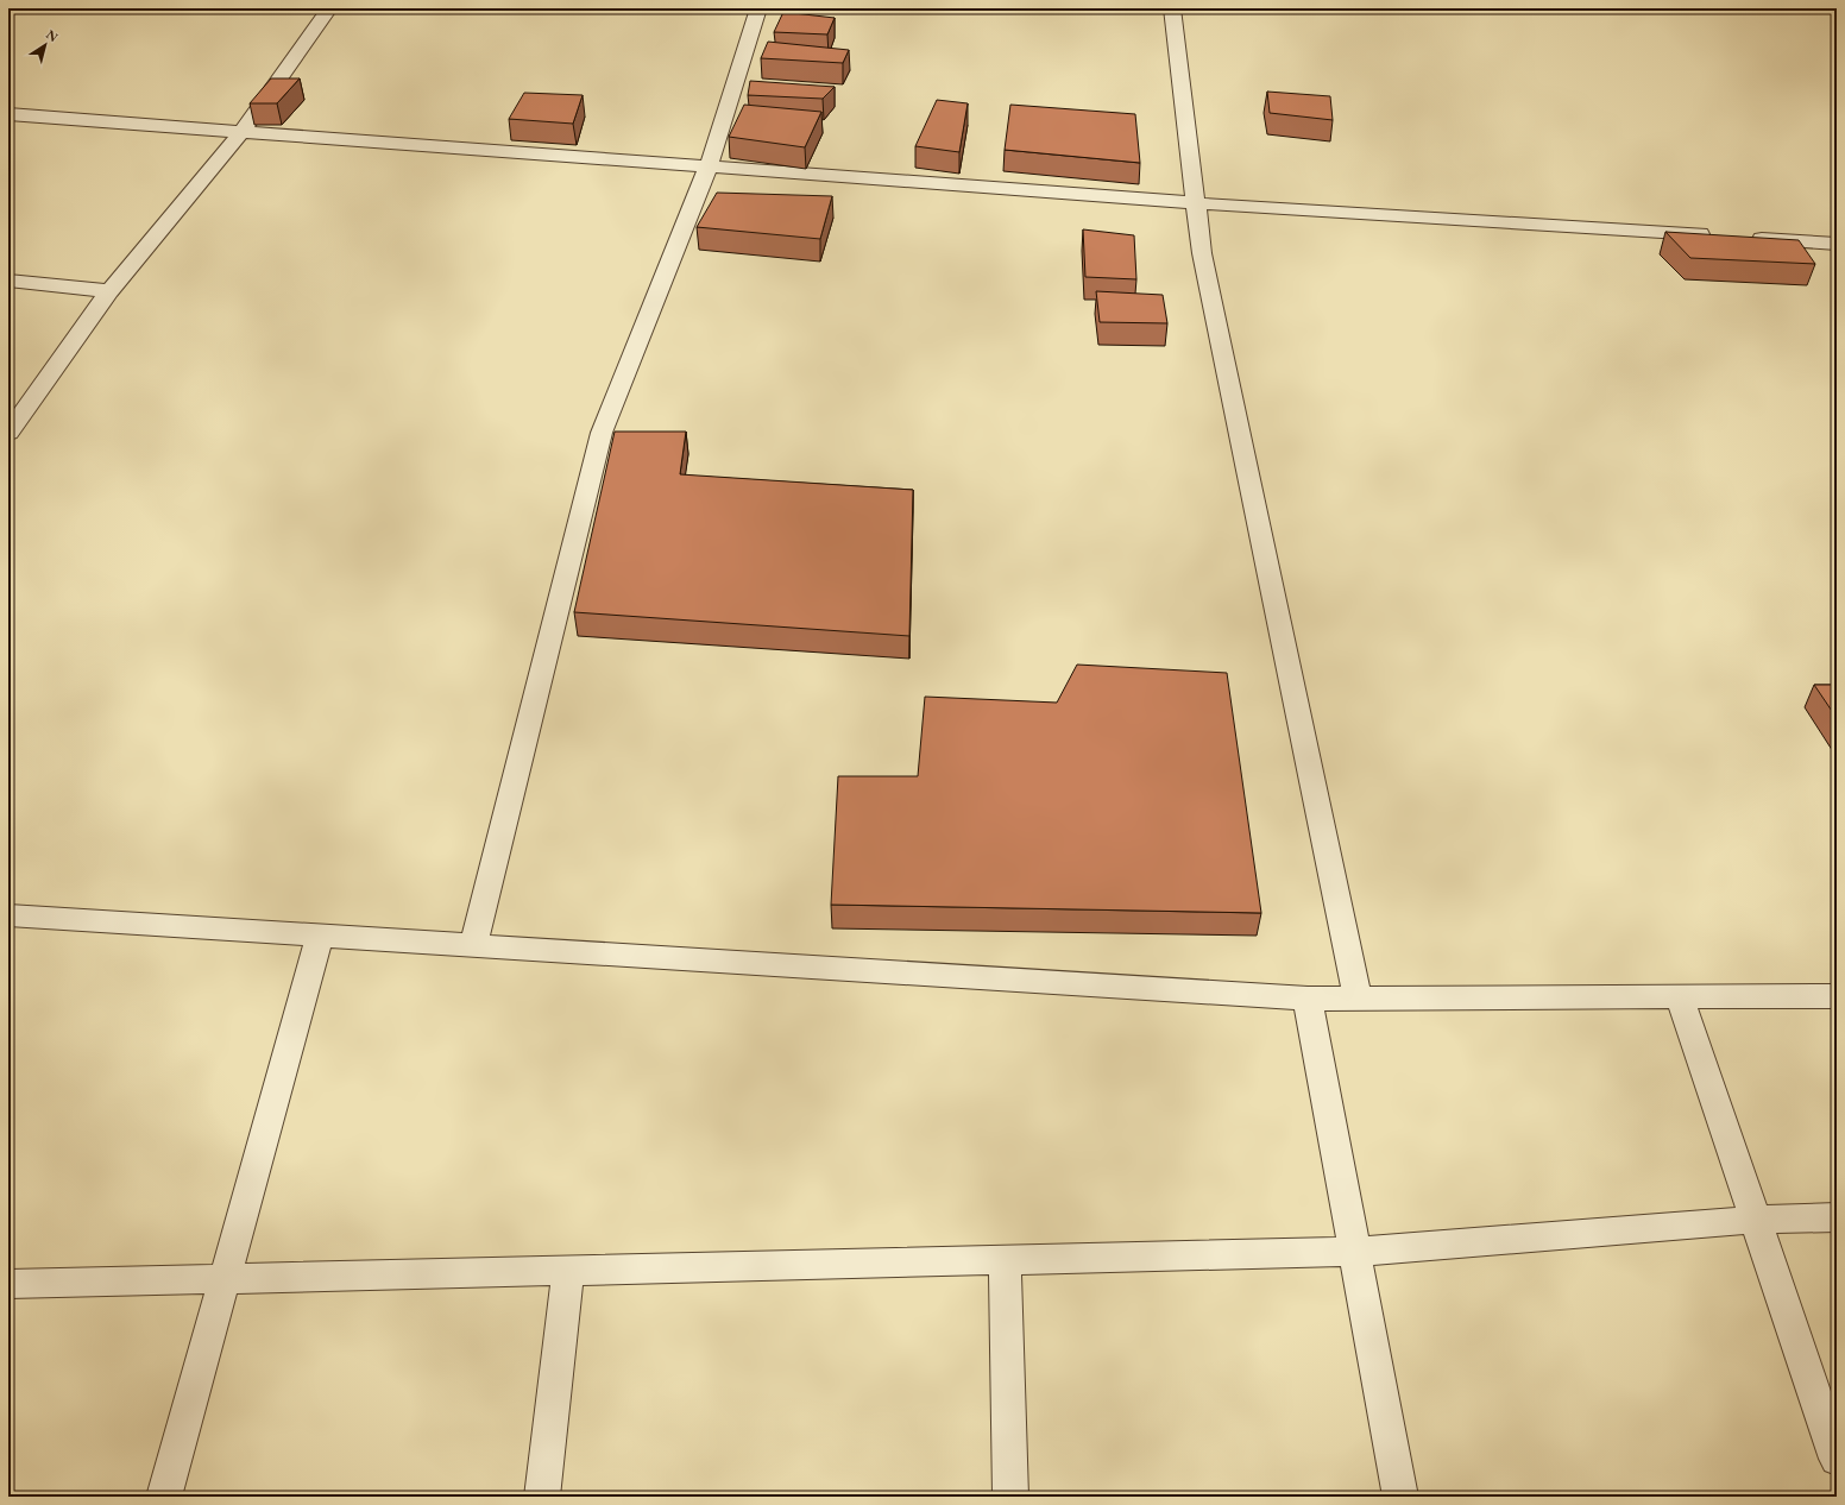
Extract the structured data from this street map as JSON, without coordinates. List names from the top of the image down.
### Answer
{
  "north": "top right"
}
